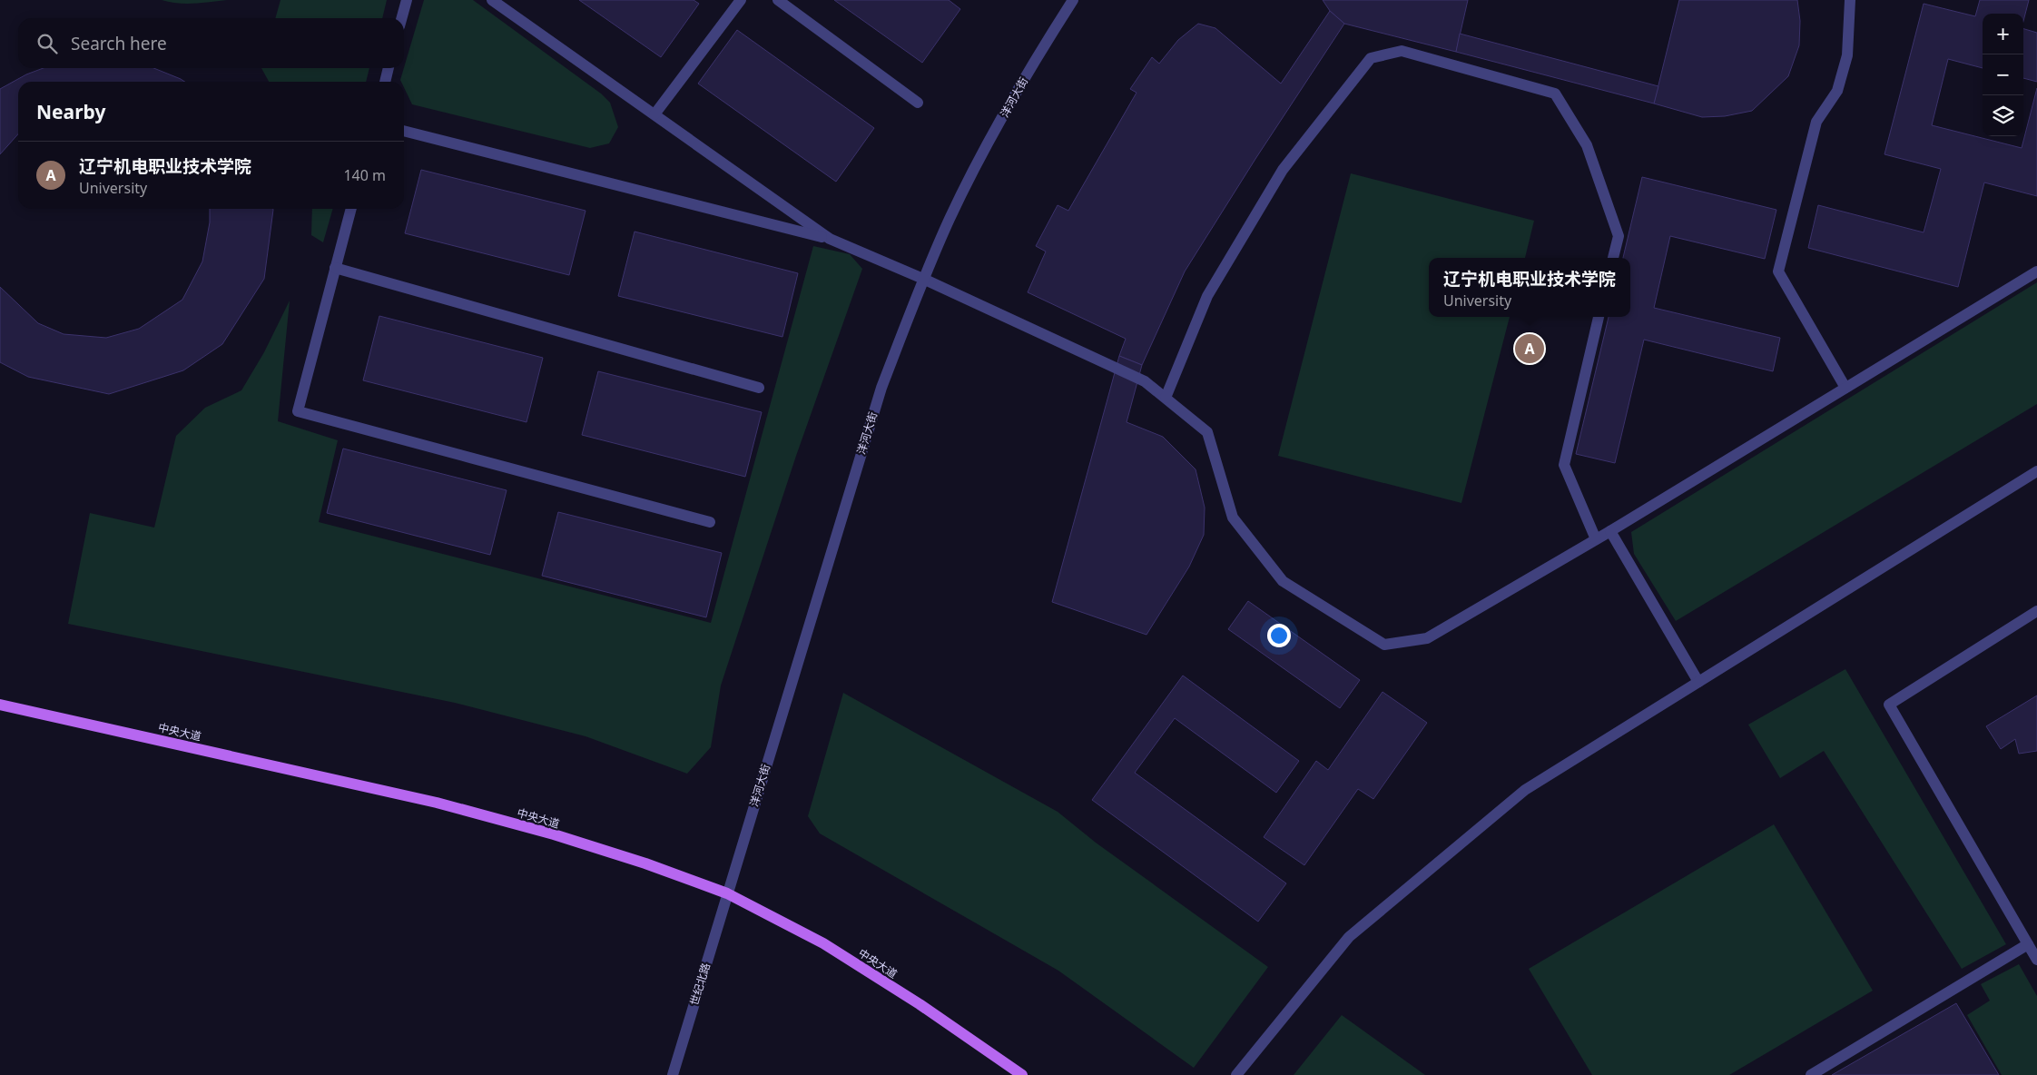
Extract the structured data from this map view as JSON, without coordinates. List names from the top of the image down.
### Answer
{
  "streets": {
    "main road": ["中央大道"],
    "street": ["洋河大街", "世纪北路"]
  },
  "crossings": [
    ["洋河大街", "中央大道"],
    ["洋河大街", "世纪北路"],
    ["中央大道", "世纪北路"]
  ],
  "page": {
    "map_buttons": ["+", "−"],
    "search": "Search here",
    "heading": "Nearby",
    "list": [
      {
        "mark": "A",
        "name": "辽宁机电职业技术学院",
        "note": "University",
        "value": "140 m"
      }
    ],
    "popup": ["辽宁机电职业技术学院", "University"],
    "pins": "A"
  }
}
